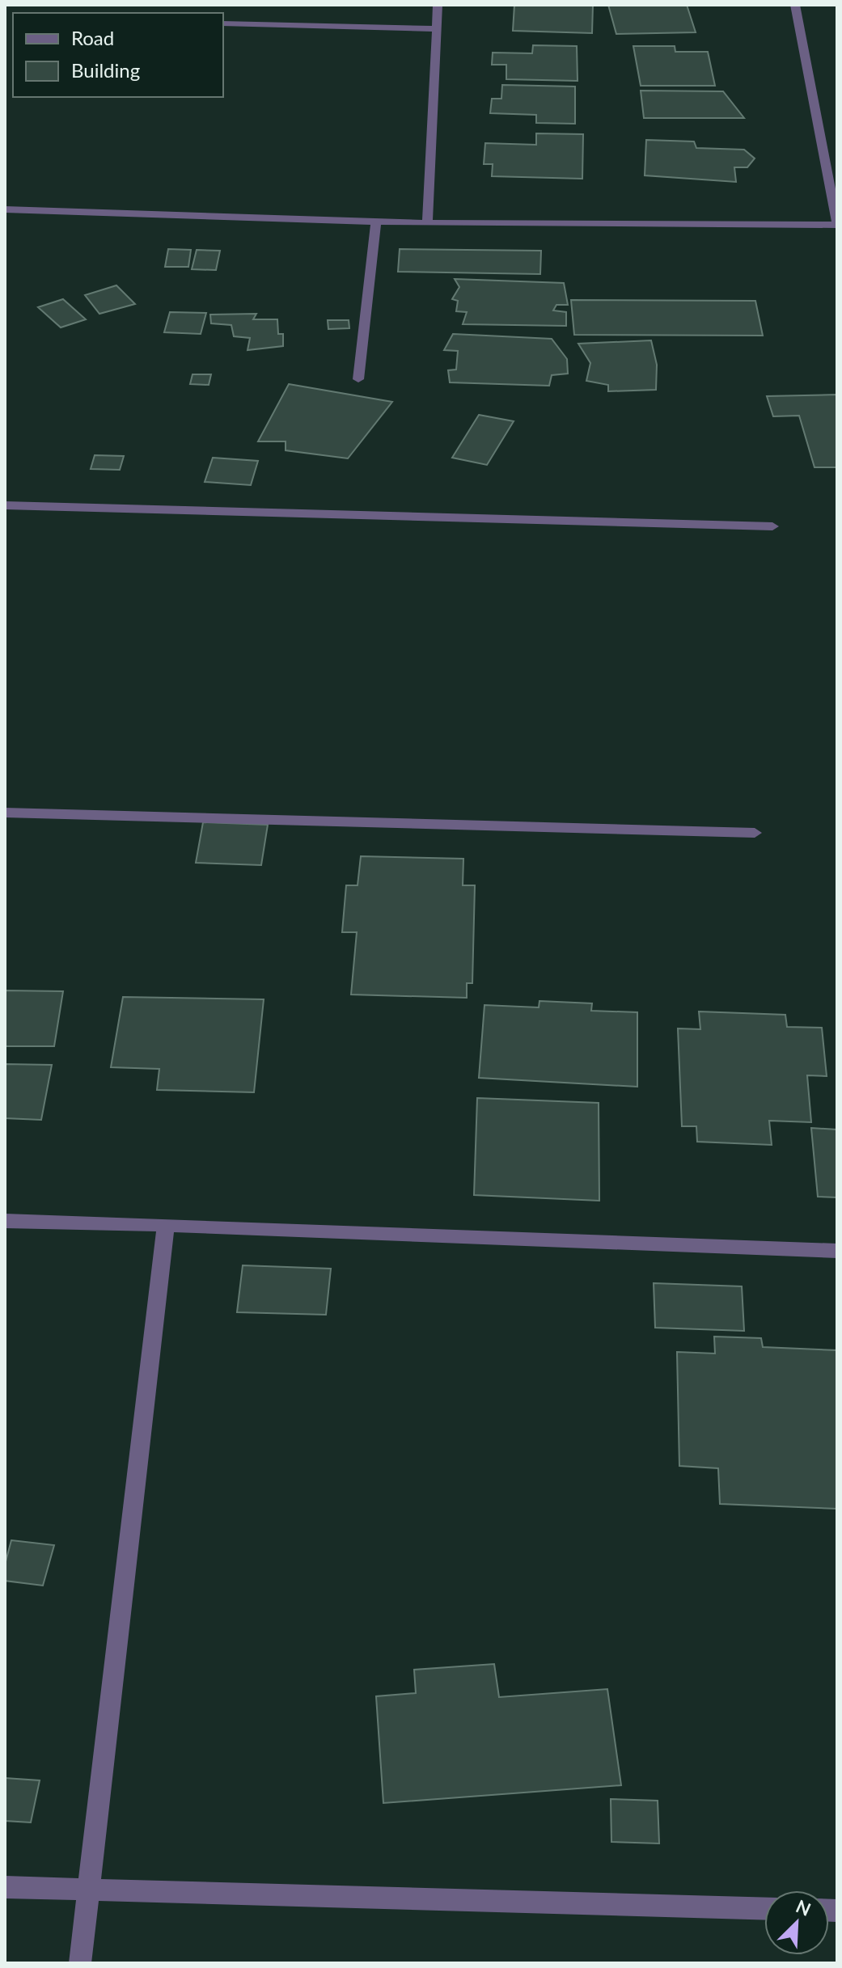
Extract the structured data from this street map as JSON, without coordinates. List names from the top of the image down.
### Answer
{
  "legend": ["Road", "Building"],
  "north": "top right"
}
